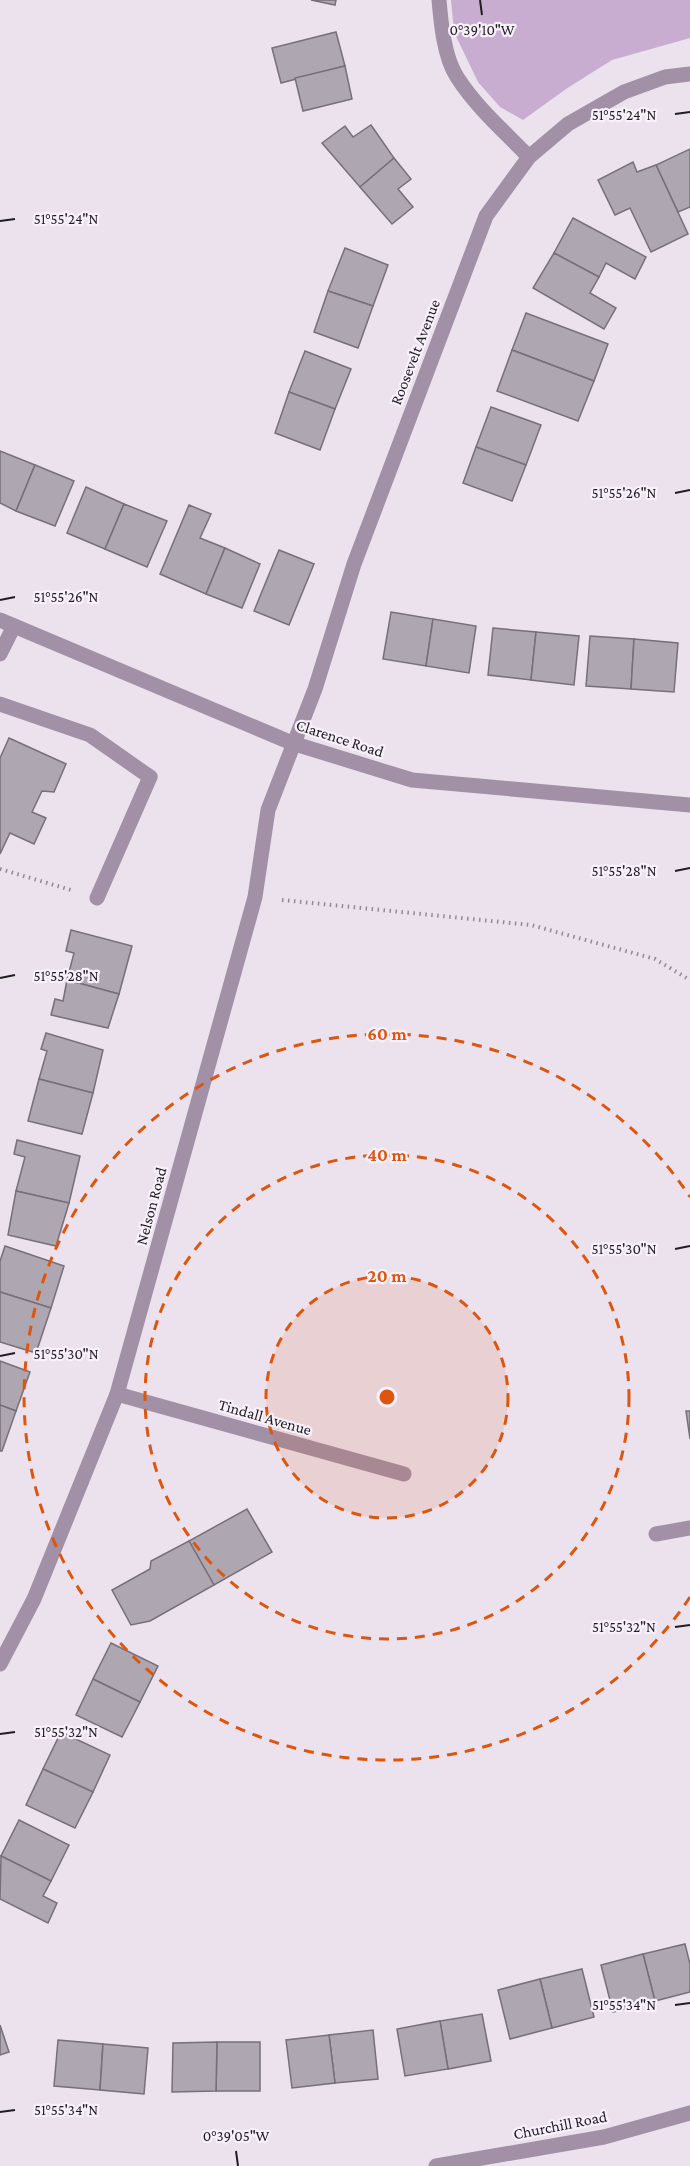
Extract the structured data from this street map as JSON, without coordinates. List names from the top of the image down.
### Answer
{
  "streets": {
    "street": [
      "Roosevelt Avenue",
      "Clarence Road",
      "Nelson Road",
      "Tindall Avenue",
      "Churchill Road"
    ]
  },
  "crossings": [
    ["Roosevelt Avenue", "Clarence Road"],
    ["Roosevelt Avenue", "Nelson Road"],
    ["Clarence Road", "Nelson Road"],
    ["Nelson Road", "Tindall Avenue"]
  ],
  "coordinates": [
    "0°39'10\"W",
    "51°55'24\"N",
    "51°55'26\"N",
    "51°55'28\"N",
    "51°55'30\"N",
    "51°55'32\"N",
    "51°55'34\"N",
    "0°39'05\"W"
  ],
  "rings": ["60 m", "40 m", "20 m"]
}
